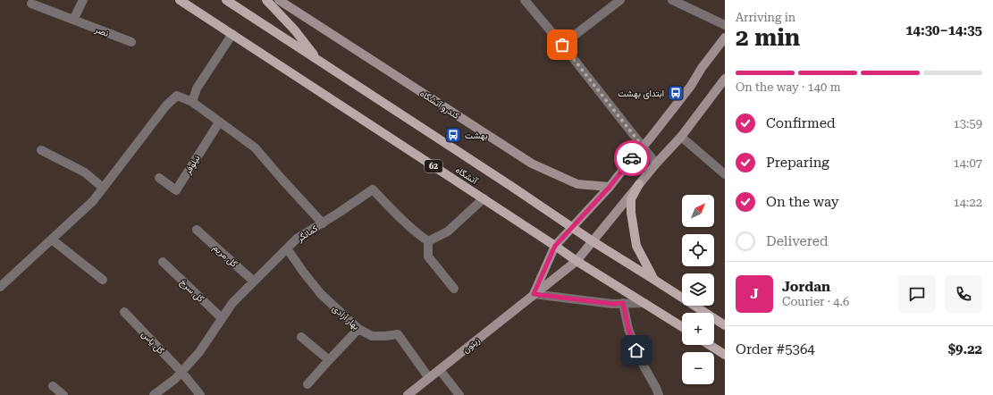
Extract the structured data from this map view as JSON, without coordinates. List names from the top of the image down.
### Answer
{
  "streets": {
    "main road": [
      "کندرو آتشگاه",
      "62",
      "آتشگاه",
      "زیتون"
    ],
    "street": [
      "نصر",
      "نیلوفر",
      "کمانگر",
      "گل مریم",
      "گل سرخ",
      "بهار آزادی",
      "گل یاس"
    ]
  },
  "crossings": [
    ["آتشگاه", "زیتون"],
    ["کمانگر", "گل مریم"],
    ["کمانگر", "گل سرخ"],
    ["کمانگر", "بهار آزادی"],
    ["کمانگر", "گل یاس"],
    ["بهار آزادی", "زیتون"]
  ],
  "places": {
    "bus stop": ["ابتدای بهشت", "بهشت"]
  },
  "north": "top right",
  "page": {
    "heading": ["2 min", "Arriving in", "14:30–14:35"],
    "panel": [
      "Jordan",
      "Courier · 4.6",
      "Order #5364",
      "$9.22"
    ],
    "bar": "On the way · 140 m",
    "list": [
      ["Confirmed", "13:59"],
      ["Preparing", "14:07"],
      ["On the way", "14:22"],
      "Delivered"
    ],
    "map_buttons": ["+", "−"],
    "round": "J"
  }
}
